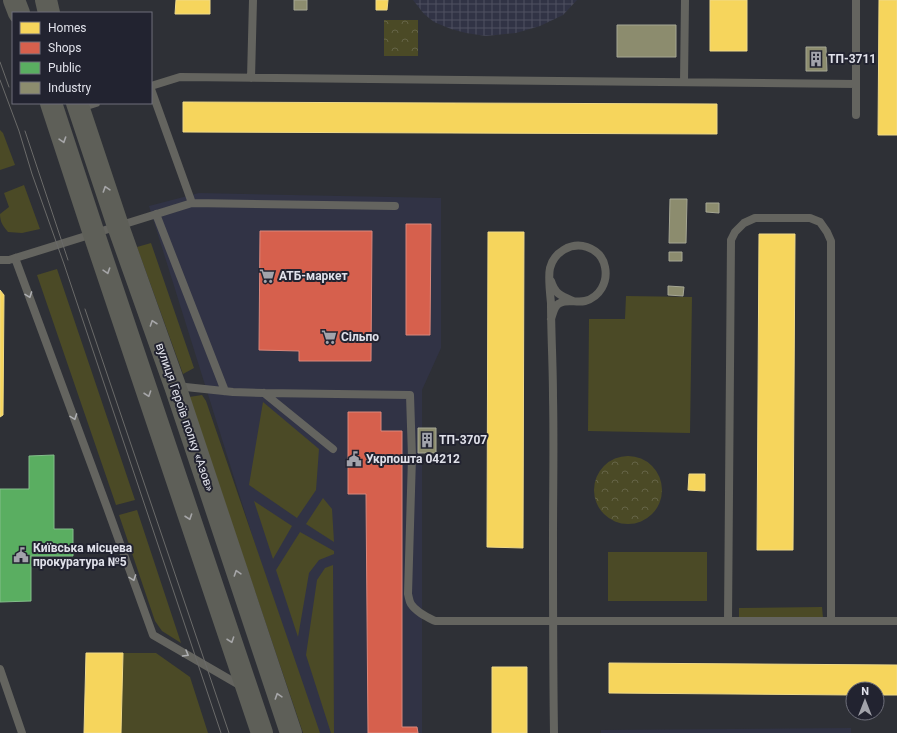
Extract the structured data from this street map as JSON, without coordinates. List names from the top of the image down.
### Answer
{
  "streets": {
    "main road": ["вулиця Героїв полку «Азов»"]
  },
  "places": {
    "building": ["ТП-3711", "ТП-3707"],
    "supermarket": ["АТБ-маркет", "Сільпо"],
    "public building": ["Укрпошта 04212", "Київська місцева прокуратура №5"]
  },
  "legend": [
    "Homes",
    "Shops",
    "Public",
    "Industry"
  ],
  "north": "top"
}
